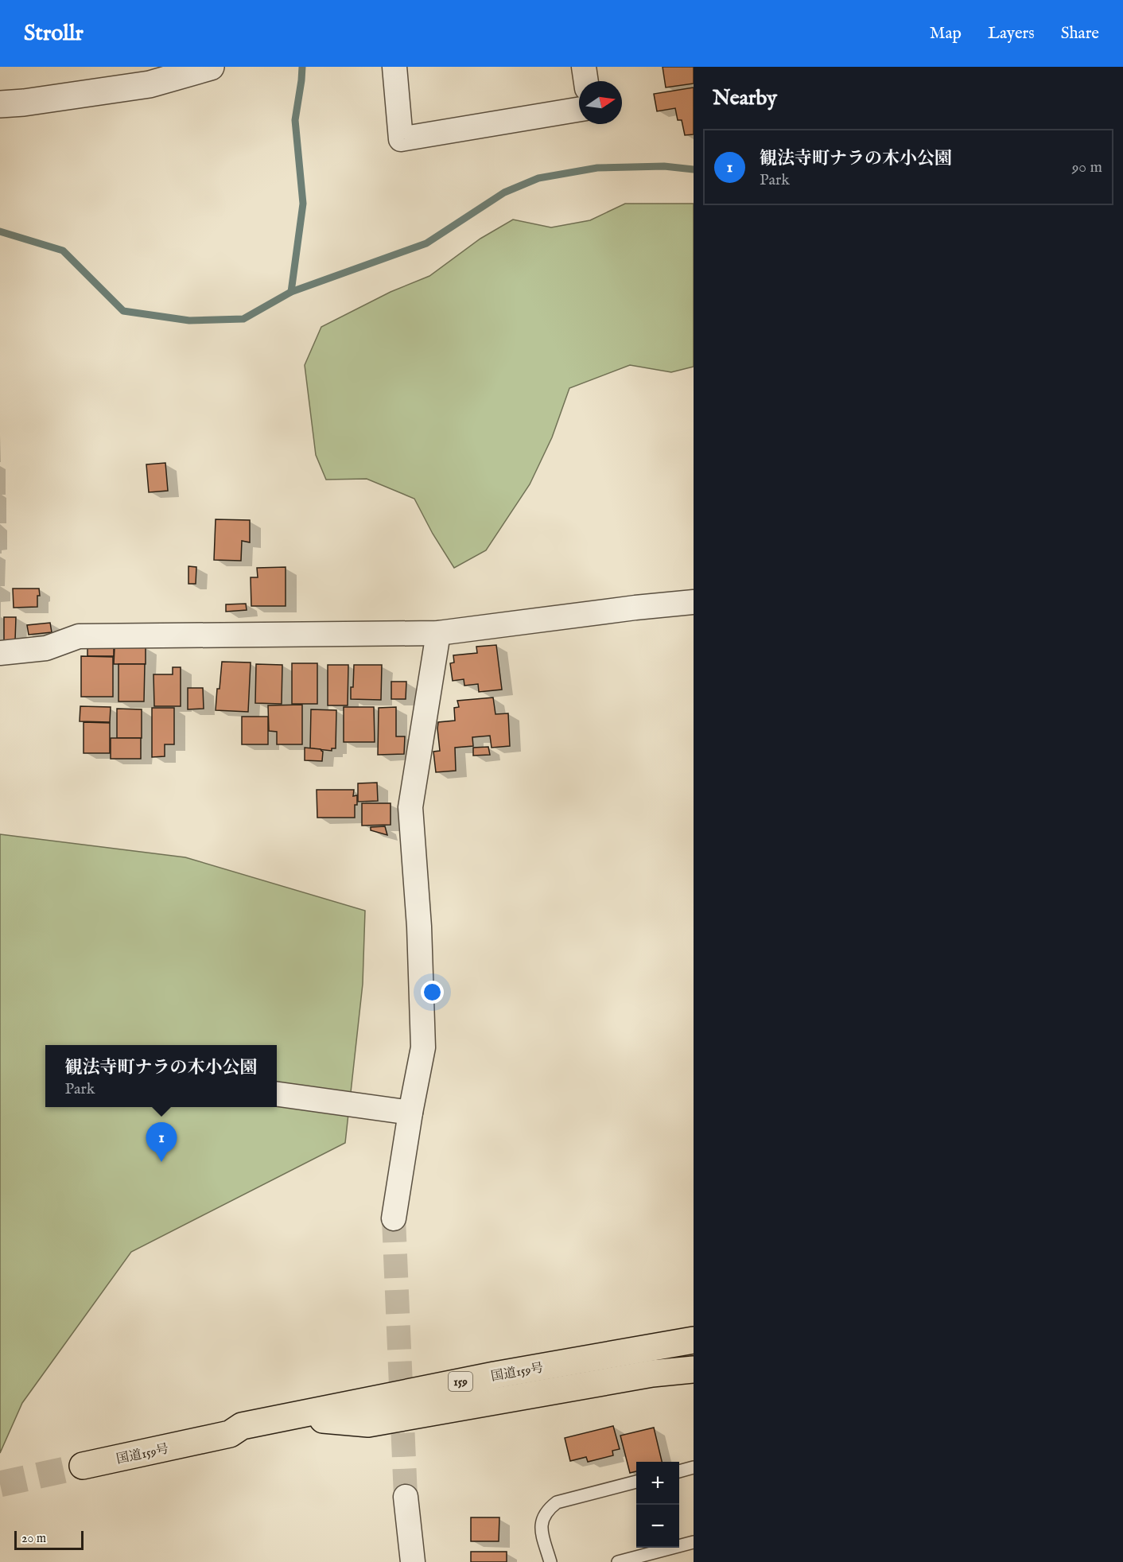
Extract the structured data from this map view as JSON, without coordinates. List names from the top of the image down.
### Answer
{
  "streets": {
    "highway": ["国道159号", "159"]
  },
  "scale_bar": "20 m",
  "north": "right",
  "page": {
    "header": "Strollr",
    "nav": ["Map", "Layers", "Share"],
    "heading": "Nearby",
    "list": [
      {
        "mark": "1",
        "name": "観法寺町ナラの木小公園",
        "note": "Park",
        "value": "90 m"
      }
    ],
    "popup": ["観法寺町ナラの木小公園", "Park"],
    "pins": "1",
    "map_buttons": ["+", "−"],
    "scale": "20 m"
  }
}
